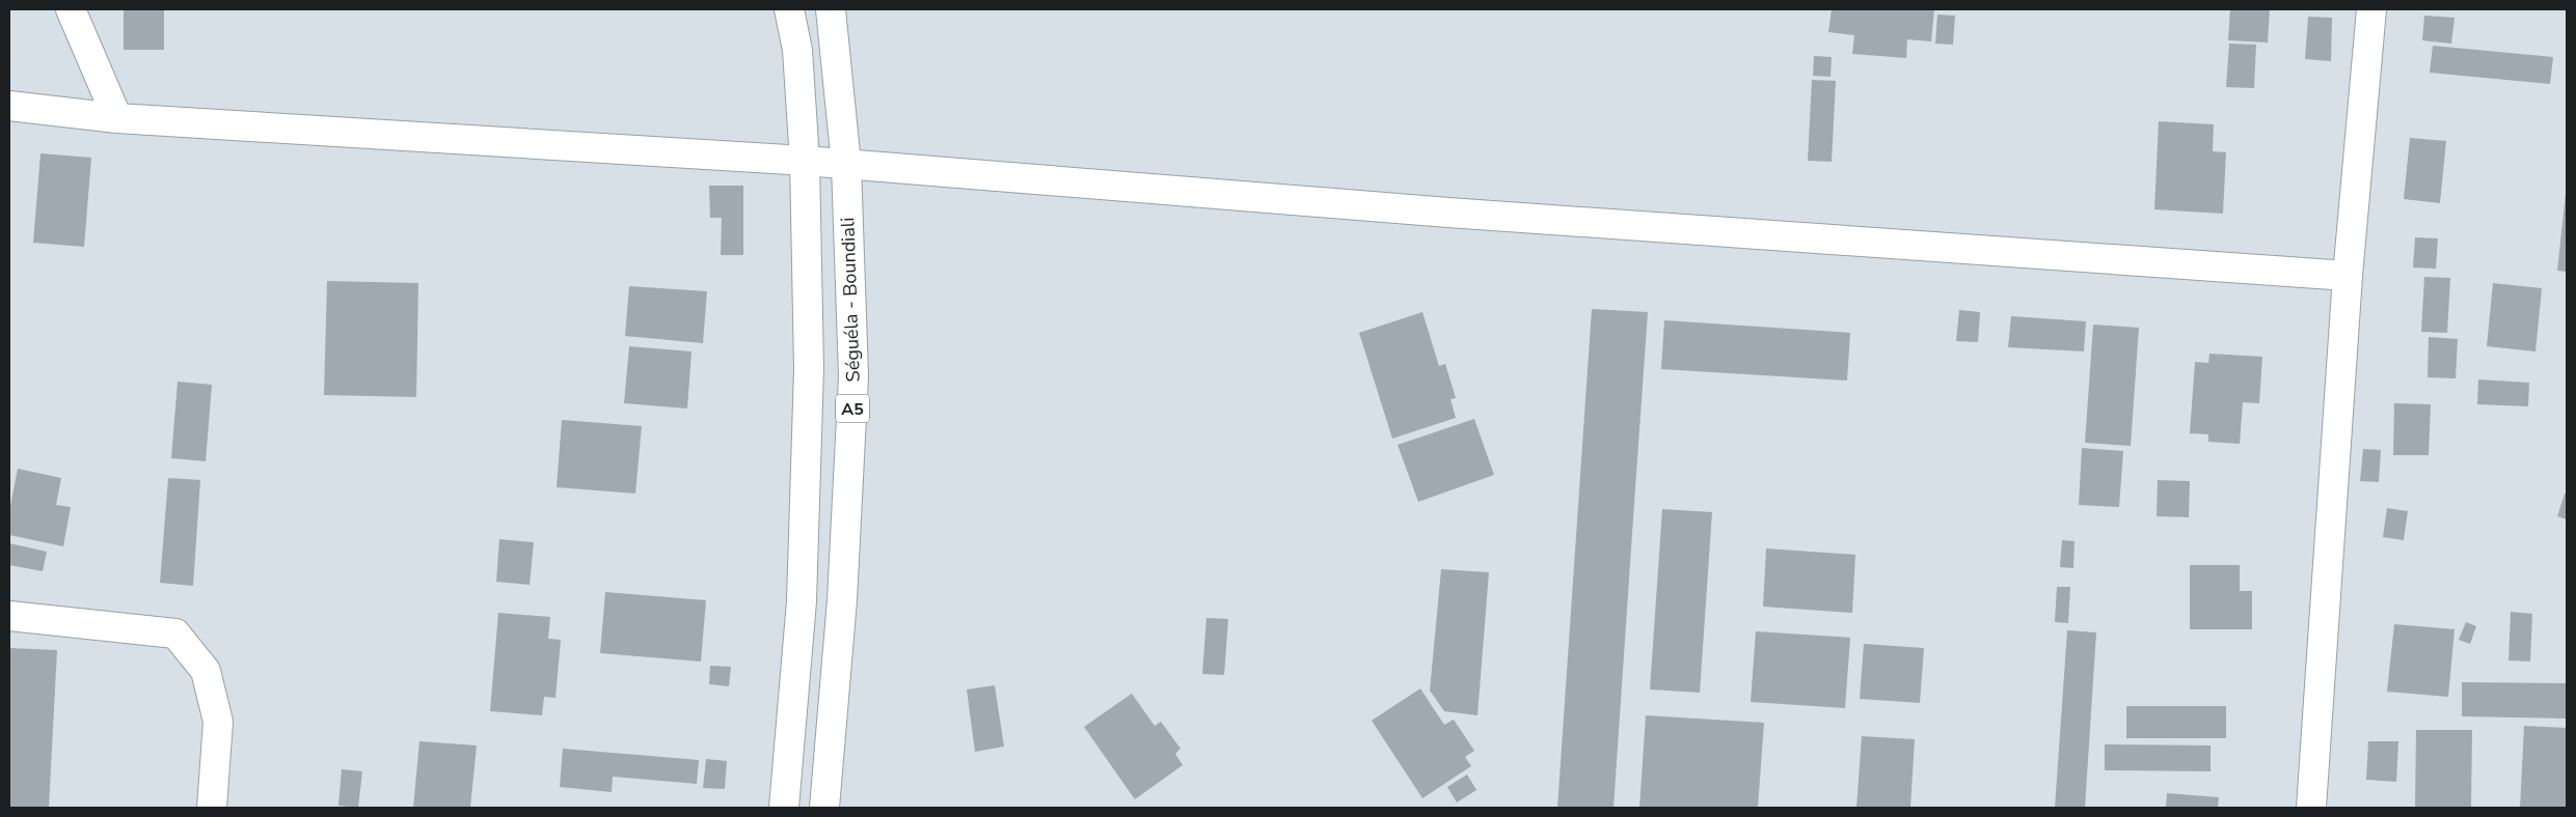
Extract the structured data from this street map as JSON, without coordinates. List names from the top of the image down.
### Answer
{
  "streets": {
    "street": ["Séguéla - Boundiali", "A5"]
  }
}
